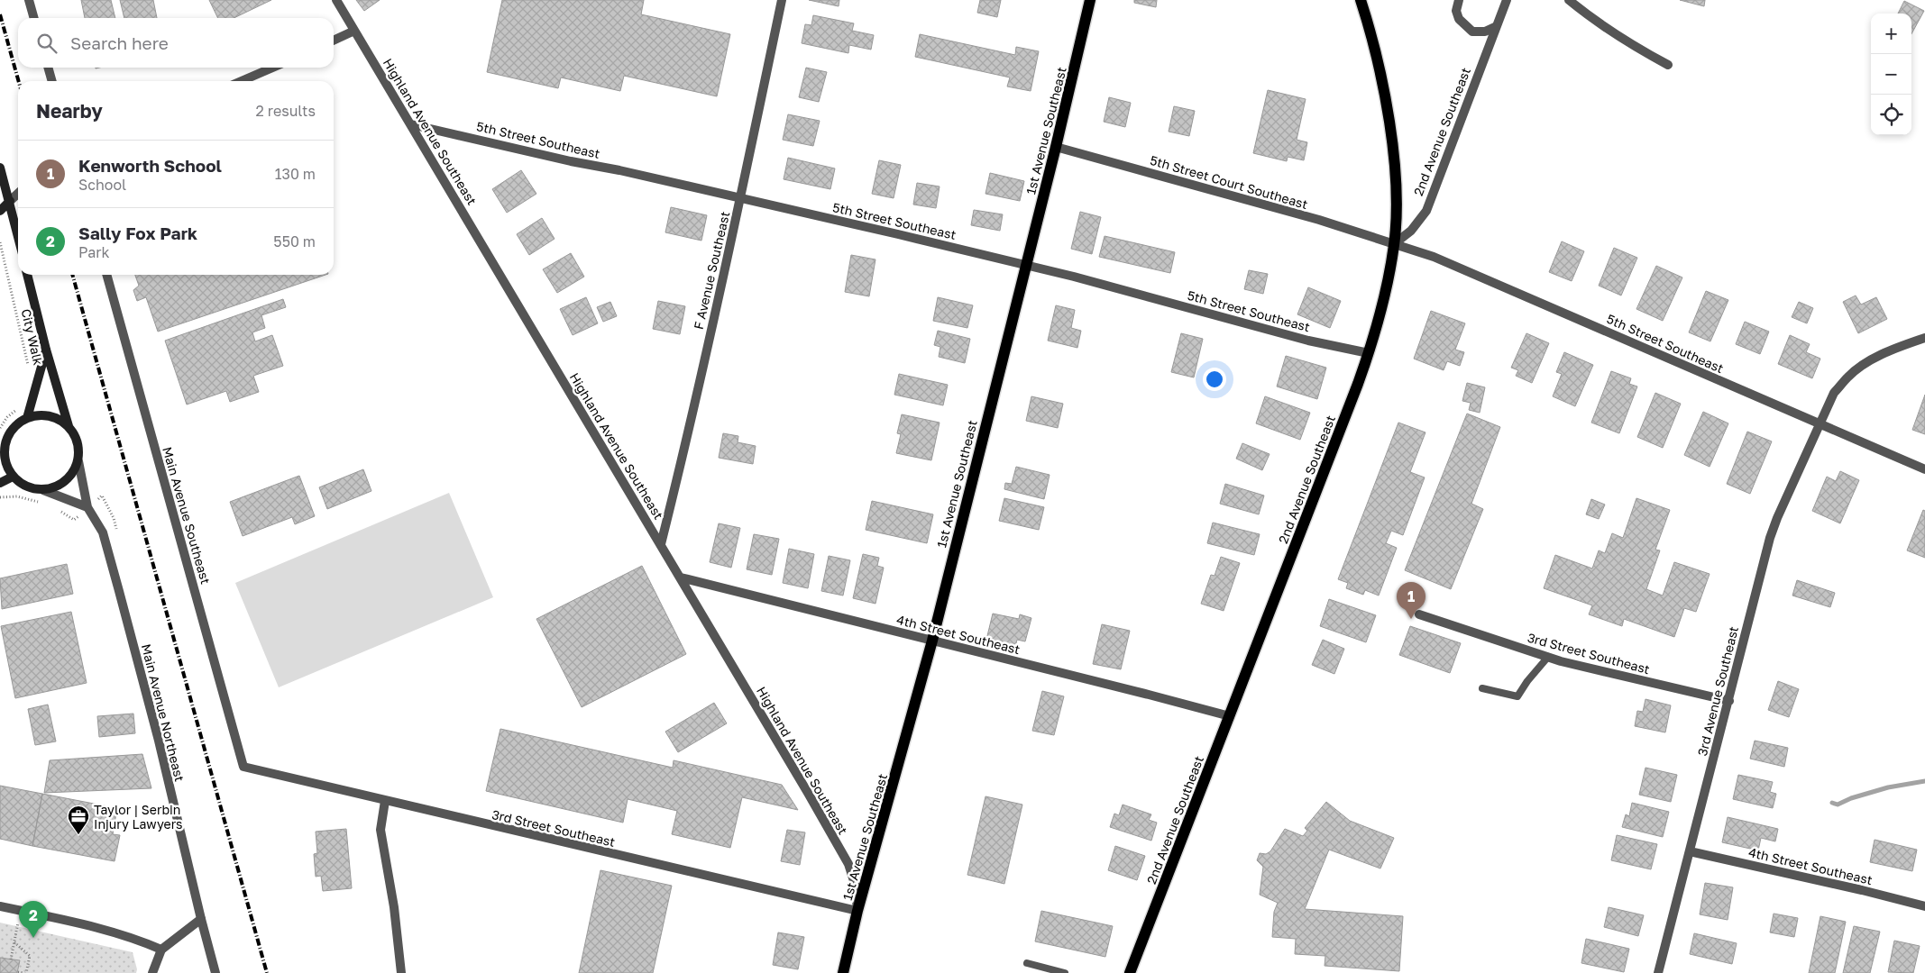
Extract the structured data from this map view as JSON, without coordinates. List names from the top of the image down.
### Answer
{
  "streets": {
    "main road": ["1st Avenue Southeast", "2nd Avenue Southeast"],
    "street": [
      "Highland Avenue Southeast",
      "5th Street Southeast",
      "5th Street Court Southeast",
      "F Avenue Southeast",
      "Main Avenue Southeast",
      "4th Street Southeast",
      "3rd Street Southeast",
      "3rd Avenue Southeast",
      "Main Avenue Northeast"
    ],
    "path": ["City Walk"]
  },
  "crossings": [
    ["1st Avenue Southeast", "Highland Avenue Southeast"],
    ["1st Avenue Southeast", "5th Street Southeast"],
    ["1st Avenue Southeast", "5th Street Court Southeast"],
    ["1st Avenue Southeast", "4th Street Southeast"],
    ["1st Avenue Southeast", "3rd Street Southeast"],
    ["Highland Avenue Southeast", "5th Street Southeast"],
    ["Highland Avenue Southeast", "F Avenue Southeast"],
    ["Highland Avenue Southeast", "4th Street Southeast"],
    ["Highland Avenue Southeast", "3rd Street Southeast"],
    ["2nd Avenue Southeast", "5th Street Southeast"],
    ["2nd Avenue Southeast", "5th Street Court Southeast"],
    ["2nd Avenue Southeast", "4th Street Southeast"],
    ["5th Street Southeast", "5th Street Court Southeast"],
    ["5th Street Southeast", "F Avenue Southeast"],
    ["5th Street Southeast", "3rd Avenue Southeast"],
    ["Main Avenue Southeast", "3rd Street Southeast"],
    ["4th Street Southeast", "3rd Avenue Southeast"],
    ["3rd Street Southeast", "3rd Avenue Southeast"]
  ],
  "places": {
    "office": ["Taylor | Serbin Injury Lawyers"]
  },
  "page": {
    "map_buttons": ["+", "−"],
    "search": "Search here",
    "heading": ["Nearby", "2 results"],
    "list": [
      {
        "mark": "1",
        "name": "Kenworth School",
        "note": "School",
        "value": "130 m"
      },
      {
        "mark": "2",
        "name": "Sally Fox Park",
        "note": "Park",
        "value": "550 m"
      }
    ],
    "pins": ["1", "2"]
  }
}
